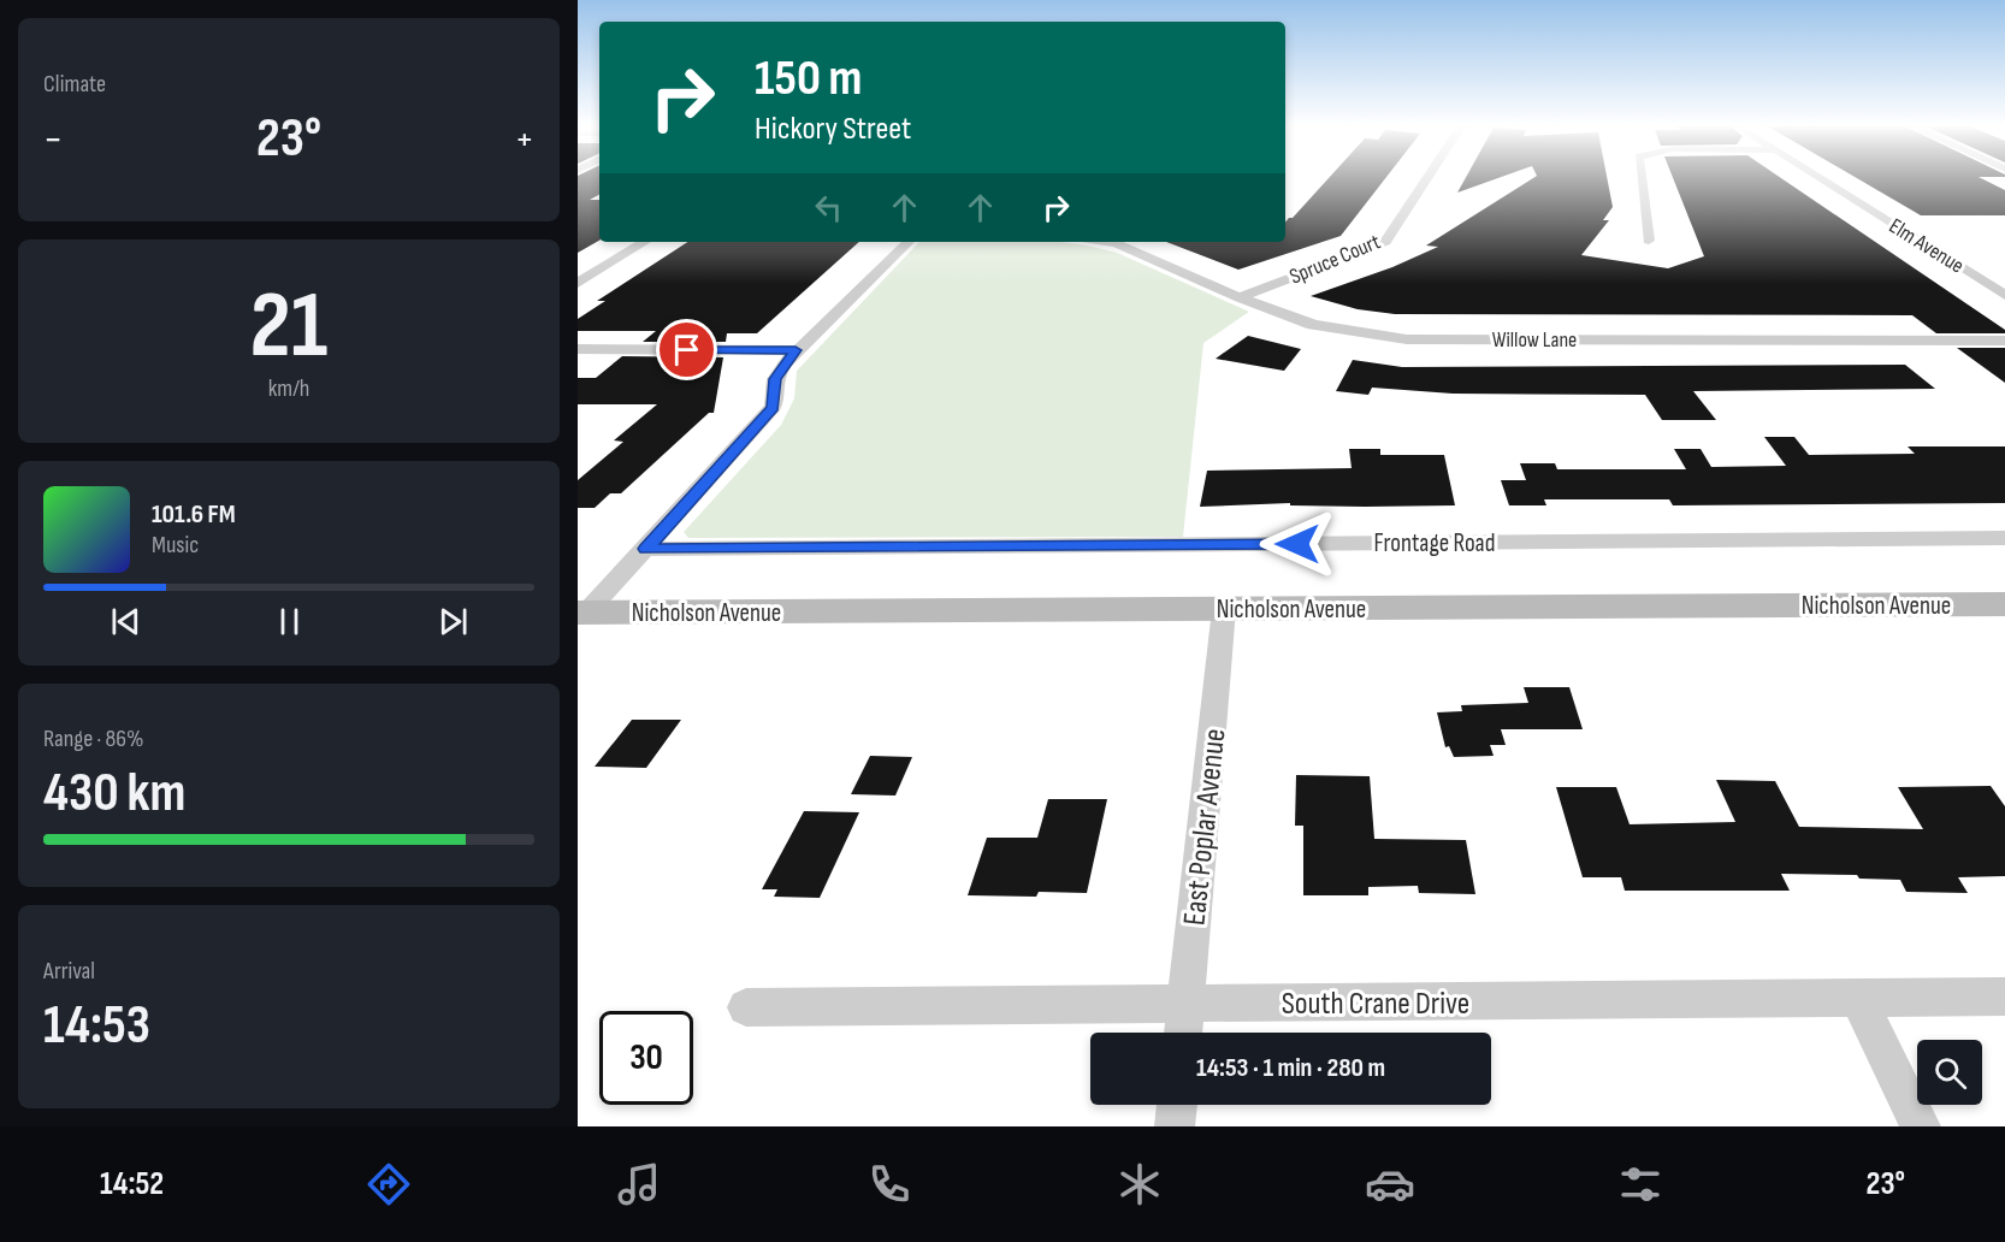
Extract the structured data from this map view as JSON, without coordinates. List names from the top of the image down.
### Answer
{
  "streets": {
    "main road": ["Nicholson Avenue"],
    "street": [
      "Elm Avenue",
      "Spruce Court",
      "Willow Lane",
      "Frontage Road",
      "East Poplar Avenue",
      "South Crane Drive"
    ]
  },
  "crossings": [
    ["Spruce Court", "Willow Lane"],
    ["Nicholson Avenue", "East Poplar Avenue"],
    ["East Poplar Avenue", "South Crane Drive"]
  ],
  "page": {
    "tile": [
      "Climate",
      ["21", "km/h"],
      ["Range · 86%", "430 km"],
      ["Arrival", "14:53"]
    ],
    "turn": ["150 m", "Hickory Street"],
    "heat": ["−", "23°", "+"],
    "song": ["101.6 FM", "Music"],
    "limit": "30",
    "trip": "14:53 · 1 min · 280 m",
    "tabs": ["14:52", "23°"]
  }
}
